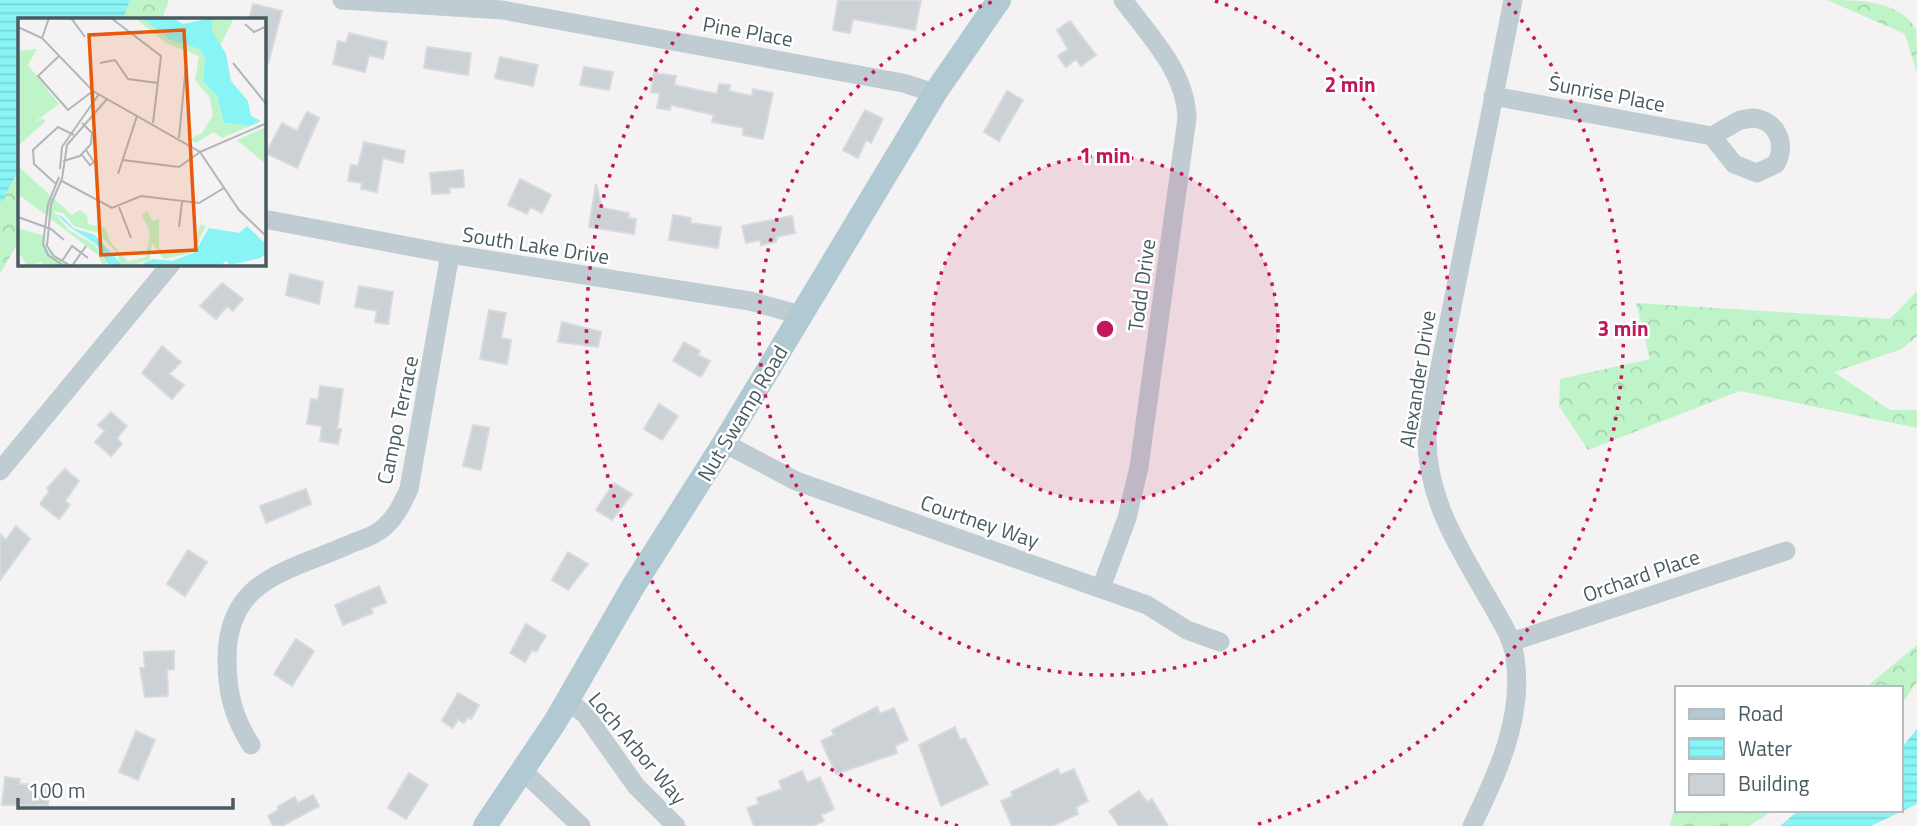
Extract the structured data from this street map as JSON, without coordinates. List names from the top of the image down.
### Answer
{
  "streets": {
    "main road": ["Nut Swamp Road"],
    "street": [
      "Pine Place",
      "Sunrise Place",
      "South Lake Drive",
      "Todd Drive",
      "Alexander Drive",
      "Campo Terrace",
      "Courtney Way",
      "Orchard Place",
      "Loch Arbor Way"
    ]
  },
  "crossings": [
    ["Pine Place", "Nut Swamp Road"],
    ["Sunrise Place", "Alexander Drive"],
    ["South Lake Drive", "Nut Swamp Road"],
    ["South Lake Drive", "Campo Terrace"],
    ["Todd Drive", "Courtney Way"],
    ["Alexander Drive", "Orchard Place"],
    ["Nut Swamp Road", "Courtney Way"],
    ["Nut Swamp Road", "Loch Arbor Way"]
  ],
  "legend": ["Road", "Water", "Building"],
  "scale_bar": "100 m",
  "rings": ["2 min", "1 min", "3 min"]
}
